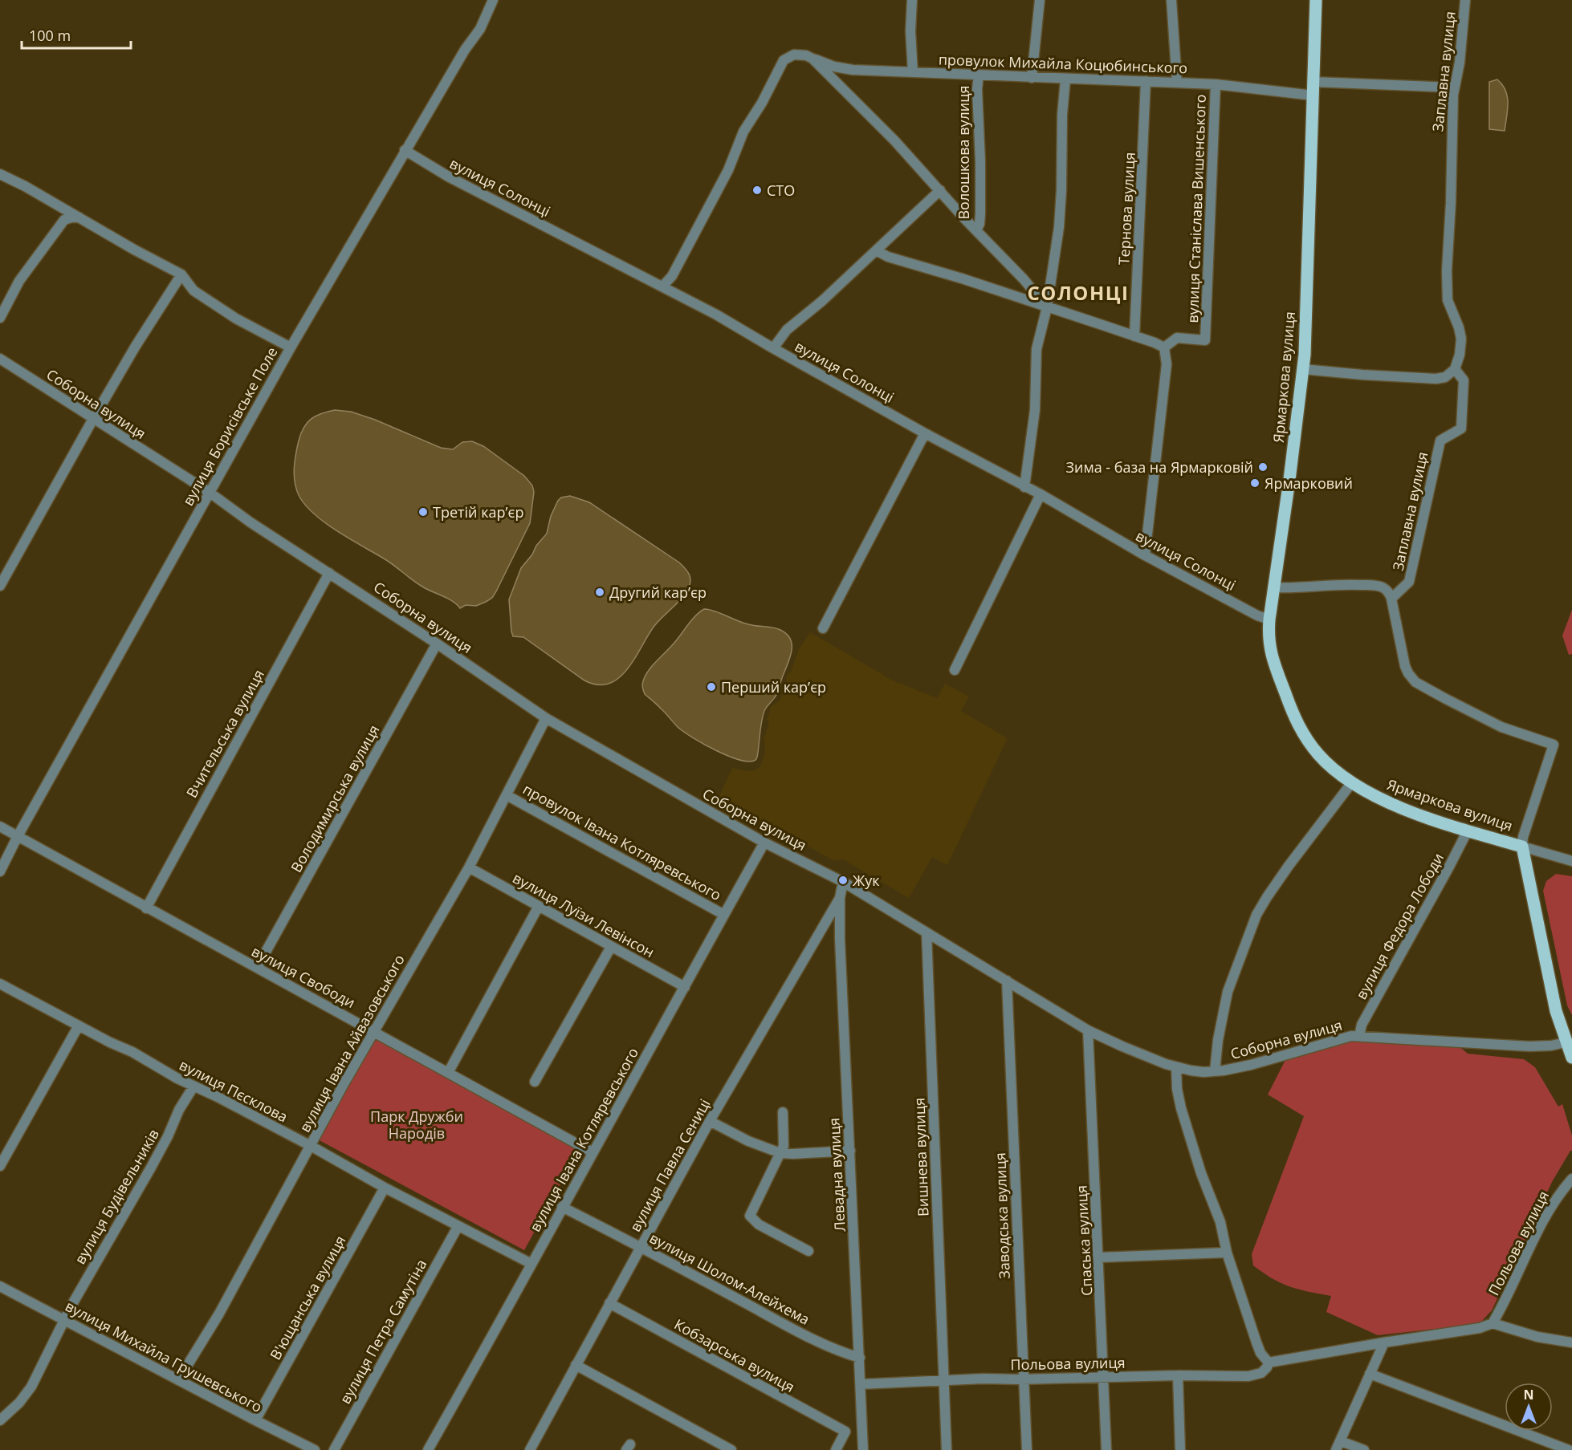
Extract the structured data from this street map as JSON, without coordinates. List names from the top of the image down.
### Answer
{
  "streets": {
    "main road": ["Ярмаркова вулиця"],
    "street": [
      "провулок Михайла Коцюбинського",
      "Заплавна вулиця",
      "Волошкова вулиця",
      "вулиця Солонці",
      "Тернова вулиця",
      "вулиця Станіслава Вишенського",
      "Соборна вулиця",
      "вулиця Борисівське Поле",
      "Вчительська вулиця",
      "Володимирська вулиця",
      "провулок Івана Котляревського",
      "вулиця Луїзи Левінсон",
      "вулиця Федора Лободи",
      "вулиця Свободи",
      "вулиця Івана Айвазовського",
      "вулиця Пєсклова",
      "вулиця Івана Котляревського",
      "Вишнева вулиця",
      "вулиця Павла Сениці",
      "Левадна вулиця",
      "вулиця Будівельників",
      "Заводська вулиця",
      "Спаська вулиця",
      "Польова вулиця",
      "вулиця Шолом-Алейхема",
      "В'ющанська вулиця",
      "вулиця Петра Самутіна",
      "Кобзарська вулиця",
      "вулиця Михайла Грушевського"
    ]
  },
  "crossings": [
    ["провулок Михайла Коцюбинського", "Волошкова вулиця"],
    ["провулок Михайла Коцюбинського", "вулиця Солонці"],
    ["провулок Михайла Коцюбинського", "Тернова вулиця"],
    ["провулок Михайла Коцюбинського", "вулиця Станіслава Вишенського"],
    ["провулок Михайла Коцюбинського", "Ярмаркова вулиця"],
    ["вулиця Солонці", "Ярмаркова вулиця"],
    ["вулиця Солонці", "вулиця Борисівське Поле"],
    ["Ярмаркова вулиця", "вулиця Федора Лободи"],
    ["Соборна вулиця", "вулиця Борисівське Поле"],
    ["Соборна вулиця", "Вчительська вулиця"],
    ["Соборна вулиця", "Володимирська вулиця"],
    ["Соборна вулиця", "вулиця Федора Лободи"],
    ["Соборна вулиця", "вулиця Івана Айвазовського"],
    ["Соборна вулиця", "вулиця Івана Котляревського"],
    ["Соборна вулиця", "Вишнева вулиця"],
    ["Соборна вулиця", "Заводська вулиця"],
    ["Соборна вулиця", "Спаська вулиця"],
    ["вулиця Борисівське Поле", "вулиця Свободи"],
    ["Вчительська вулиця", "вулиця Свободи"],
    ["Володимирська вулиця", "вулиця Свободи"],
    ["провулок Івана Котляревського", "вулиця Івана Айвазовського"],
    ["провулок Івана Котляревського", "вулиця Івана Котляревського"],
    ["вулиця Луїзи Левінсон", "вулиця Івана Айвазовського"],
    ["вулиця Луїзи Левінсон", "вулиця Івана Котляревського"],
    ["вулиця Свободи", "вулиця Івана Айвазовського"],
    ["вулиця Свободи", "вулиця Івана Котляревського"],
    ["вулиця Івана Айвазовського", "вулиця Пєсклова"],
    ["вулиця Івана Айвазовського", "вулиця Михайла Грушевського"],
    ["вулиця Пєсклова", "вулиця Івана Котляревського"],
    ["вулиця Пєсклова", "вулиця Будівельників"],
    ["вулиця Пєсклова", "В'ющанська вулиця"],
    ["вулиця Пєсклова", "вулиця Петра Самутіна"],
    ["вулиця Івана Котляревського", "вулиця Шолом-Алейхема"],
    ["Вишнева вулиця", "Польова вулиця"],
    ["вулиця Павла Сениці", "Левадна вулиця"],
    ["вулиця Павла Сениці", "вулиця Шолом-Алейхема"],
    ["вулиця Павла Сениці", "Кобзарська вулиця"],
    ["Левадна вулиця", "Польова вулиця"],
    ["Левадна вулиця", "вулиця Шолом-Алейхема"],
    ["вулиця Будівельників", "вулиця Михайла Грушевського"],
    ["Заводська вулиця", "Польова вулиця"],
    ["Спаська вулиця", "Польова вулиця"],
    ["В'ющанська вулиця", "вулиця Михайла Грушевського"]
  ],
  "districts": ["СОЛОНЦІ"],
  "parks": ["Парк Дружби Народів"],
  "places": [
    "СТО",
    "Зима - база на Ярмарковій",
    "Ярмарковий",
    "Третій кар’єр",
    "Другий кар’єр",
    "Перший кар’єр",
    "Жук"
  ],
  "scale_bar": "100 m",
  "north": "top"
}
